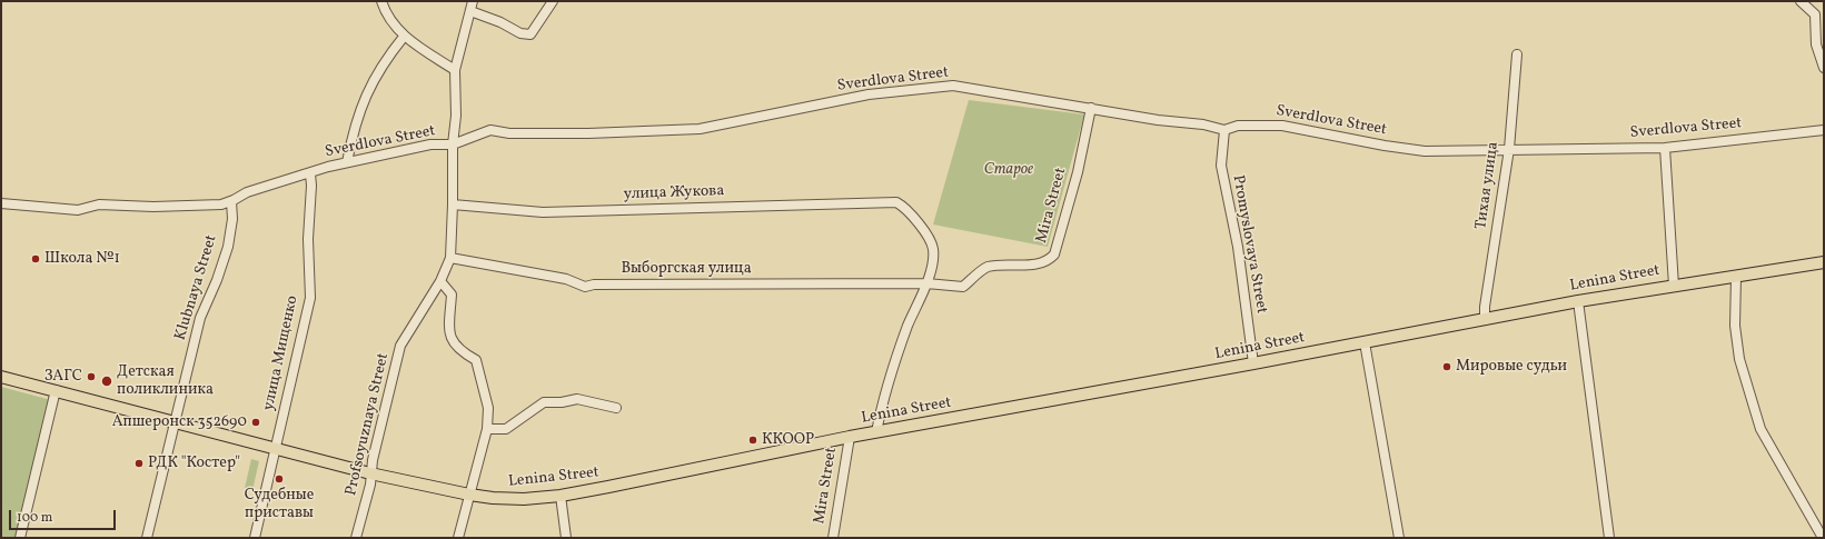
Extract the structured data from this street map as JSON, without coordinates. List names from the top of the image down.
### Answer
{
  "streets": {
    "main road": ["Lenina Street"],
    "street": [
      "Sverdlova Street",
      "Тихая улица",
      "улица Жукова",
      "Mira Street",
      "Promyslovaya Street",
      "Выборгская улица",
      "Klubnaya Street",
      "улица Мищенко",
      "Profsoyuznaya Street"
    ]
  },
  "crossings": [
    ["Sverdlova Street", "Тихая улица"],
    ["Sverdlova Street", "Mira Street"],
    ["Sverdlova Street", "Promyslovaya Street"],
    ["Sverdlova Street", "Klubnaya Street"],
    ["Sverdlova Street", "улица Мищенко"],
    ["Sverdlova Street", "Profsoyuznaya Street"],
    ["Тихая улица", "Lenina Street"],
    ["улица Жукова", "Mira Street"],
    ["улица Жукова", "Выборгская улица"],
    ["улица Жукова", "Profsoyuznaya Street"],
    ["Mira Street", "Выборгская улица"],
    ["Mira Street", "Lenina Street"],
    ["Promyslovaya Street", "Lenina Street"],
    ["Выборгская улица", "Profsoyuznaya Street"],
    ["Lenina Street", "Klubnaya Street"],
    ["Lenina Street", "улица Мищенко"],
    ["Lenina Street", "Profsoyuznaya Street"]
  ],
  "parks": ["Старое"],
  "places": [
    "Школа №1",
    "Мировые судьи",
    "ЗАГС",
    "Детская поликлиника",
    "Апшеронск 352690",
    "ККООР",
    "РДК \"Костер\"",
    "Судебные приставы"
  ],
  "scale_bar": "100 m"
}
